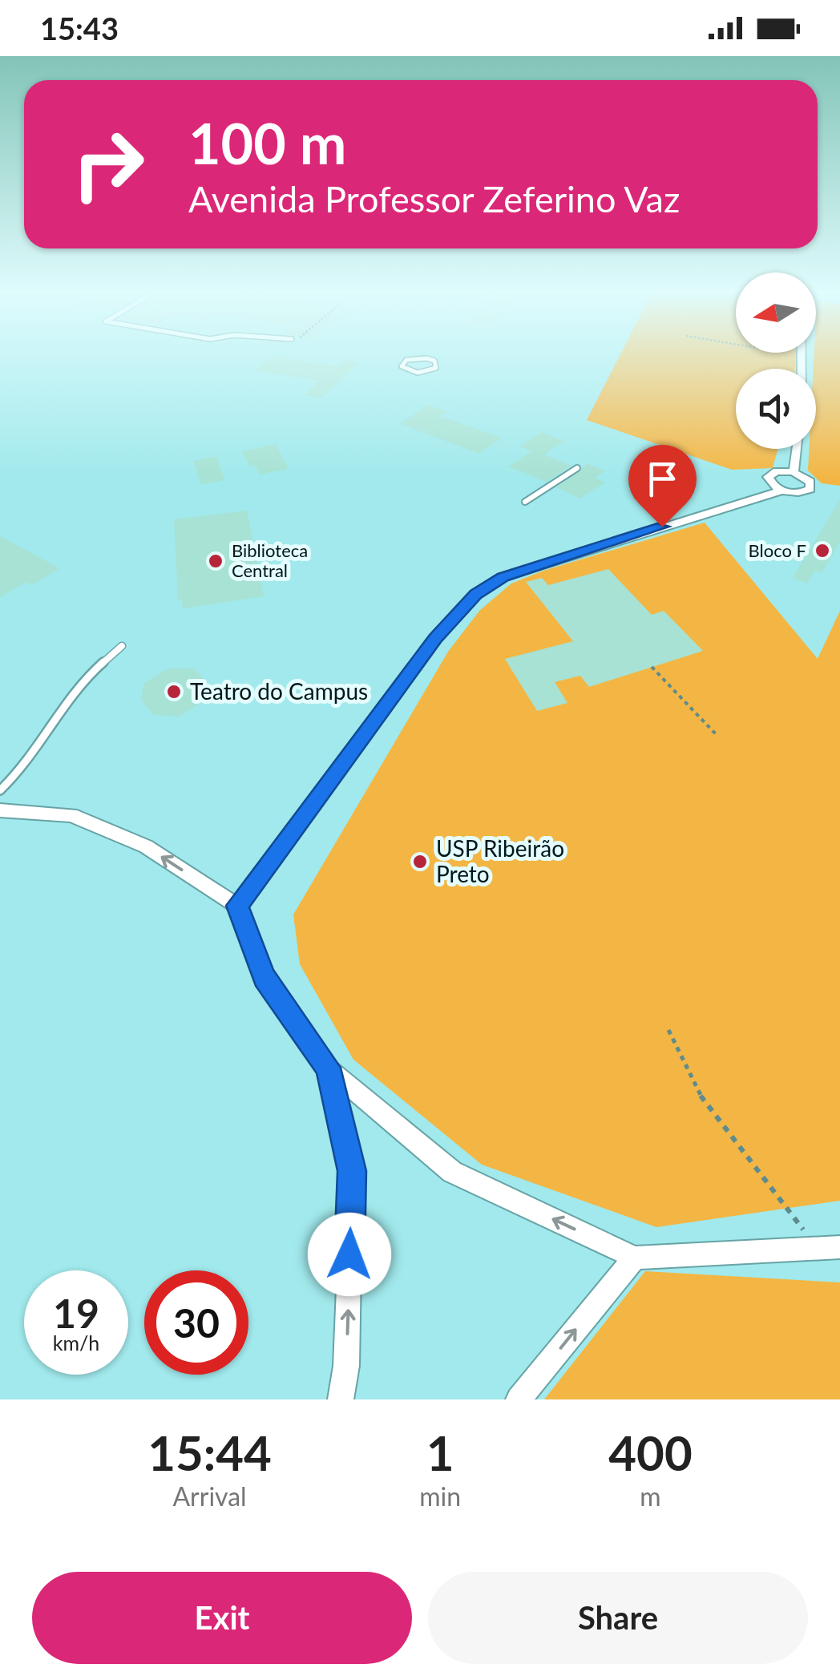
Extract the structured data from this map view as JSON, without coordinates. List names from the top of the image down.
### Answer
{
  "places": [
    "Bloco F",
    "Biblioteca Central",
    "Teatro do Campus",
    "USP Ribeirão Preto"
  ],
  "north": "left",
  "page": {
    "status": "15:43",
    "turn": ["100 m", "Avenida Professor Zeferino Vaz"],
    "speed": "19 km/h",
    "limit": "30",
    "eta": [
      "15:44",
      "Arrival",
      "1",
      "min",
      "400",
      "m"
    ],
    "buttons": ["Exit", "Share"]
  }
}
